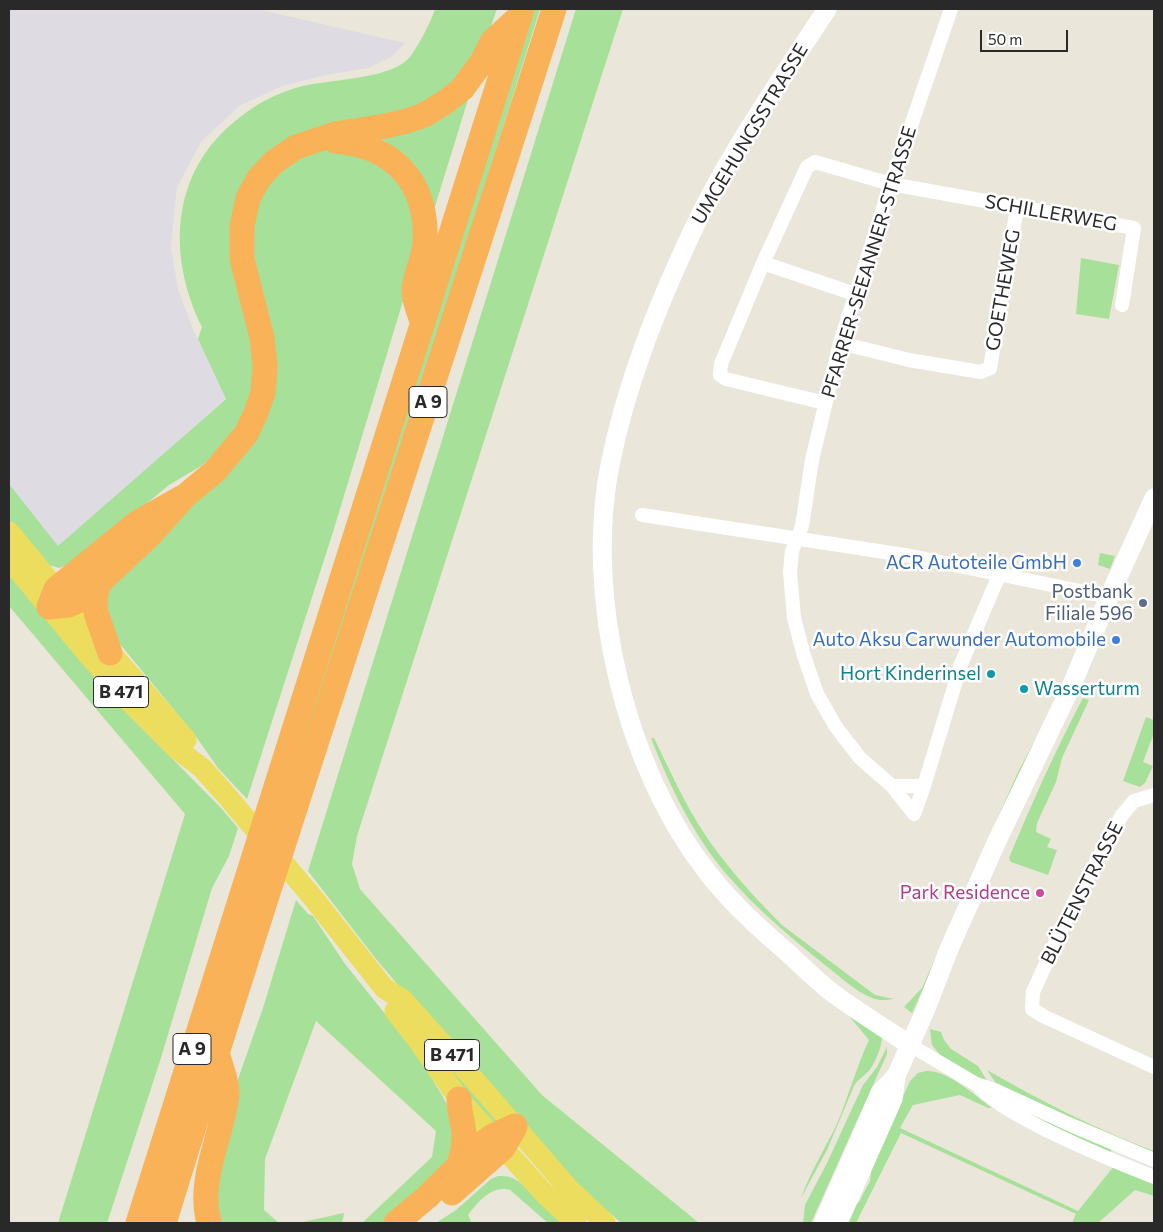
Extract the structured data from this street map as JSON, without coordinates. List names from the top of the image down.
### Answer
{
  "streets": {
    "highway": ["A 9"],
    "main road": ["B 471"],
    "street": [
      "UMGEHUNGSSTRASSE",
      "SCHILLERWEG",
      "PFARRER-SEEANNER-STRASSE",
      "GOETHEWEG",
      "BLÜTENSTRASSE"
    ]
  },
  "crossings": [
    ["SCHILLERWEG", "PFARRER-SEEANNER-STRASSE"],
    ["SCHILLERWEG", "GOETHEWEG"],
    ["PFARRER-SEEANNER-STRASSE", "GOETHEWEG"]
  ],
  "places": [
    "ACR Autoteile GmbH",
    "Postbank Filiale 596",
    "Auto Aksu Carwunder Automobile",
    "Hort Kinderinsel",
    "Wasserturm",
    "Park Residence"
  ],
  "scale_bar": "50 m"
}
